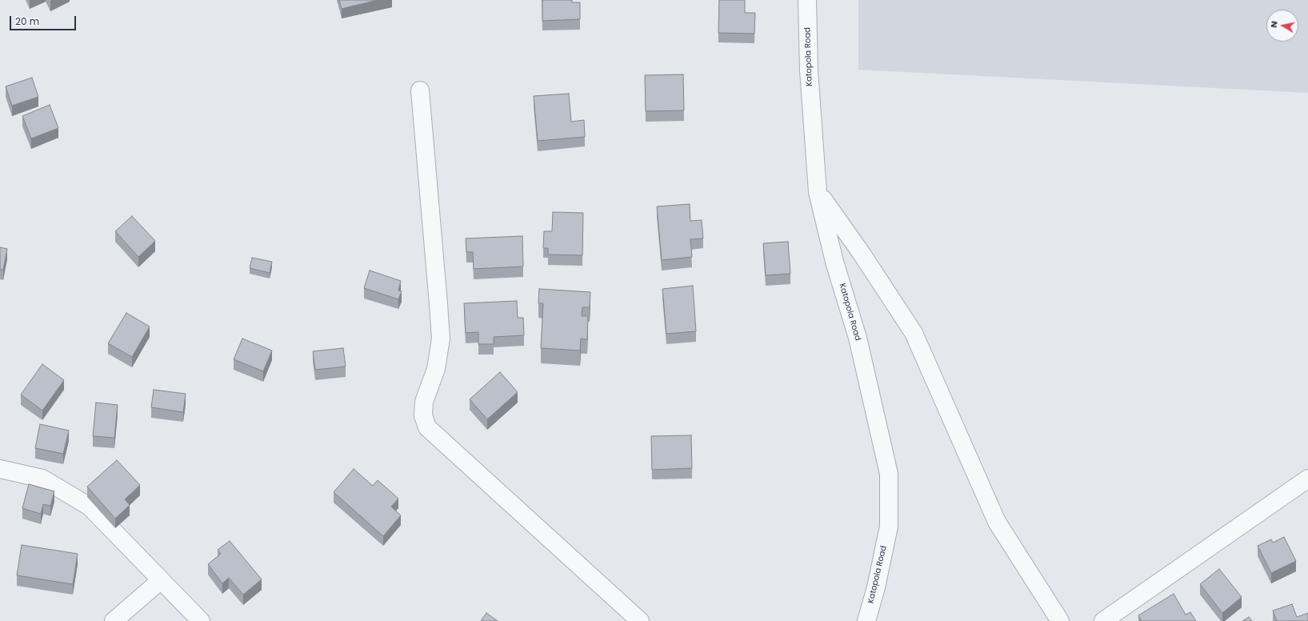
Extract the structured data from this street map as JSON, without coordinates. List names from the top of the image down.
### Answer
{
  "streets": {
    "street": ["Katopola Road"]
  },
  "scale_bar": "20 m",
  "north": "left"
}
